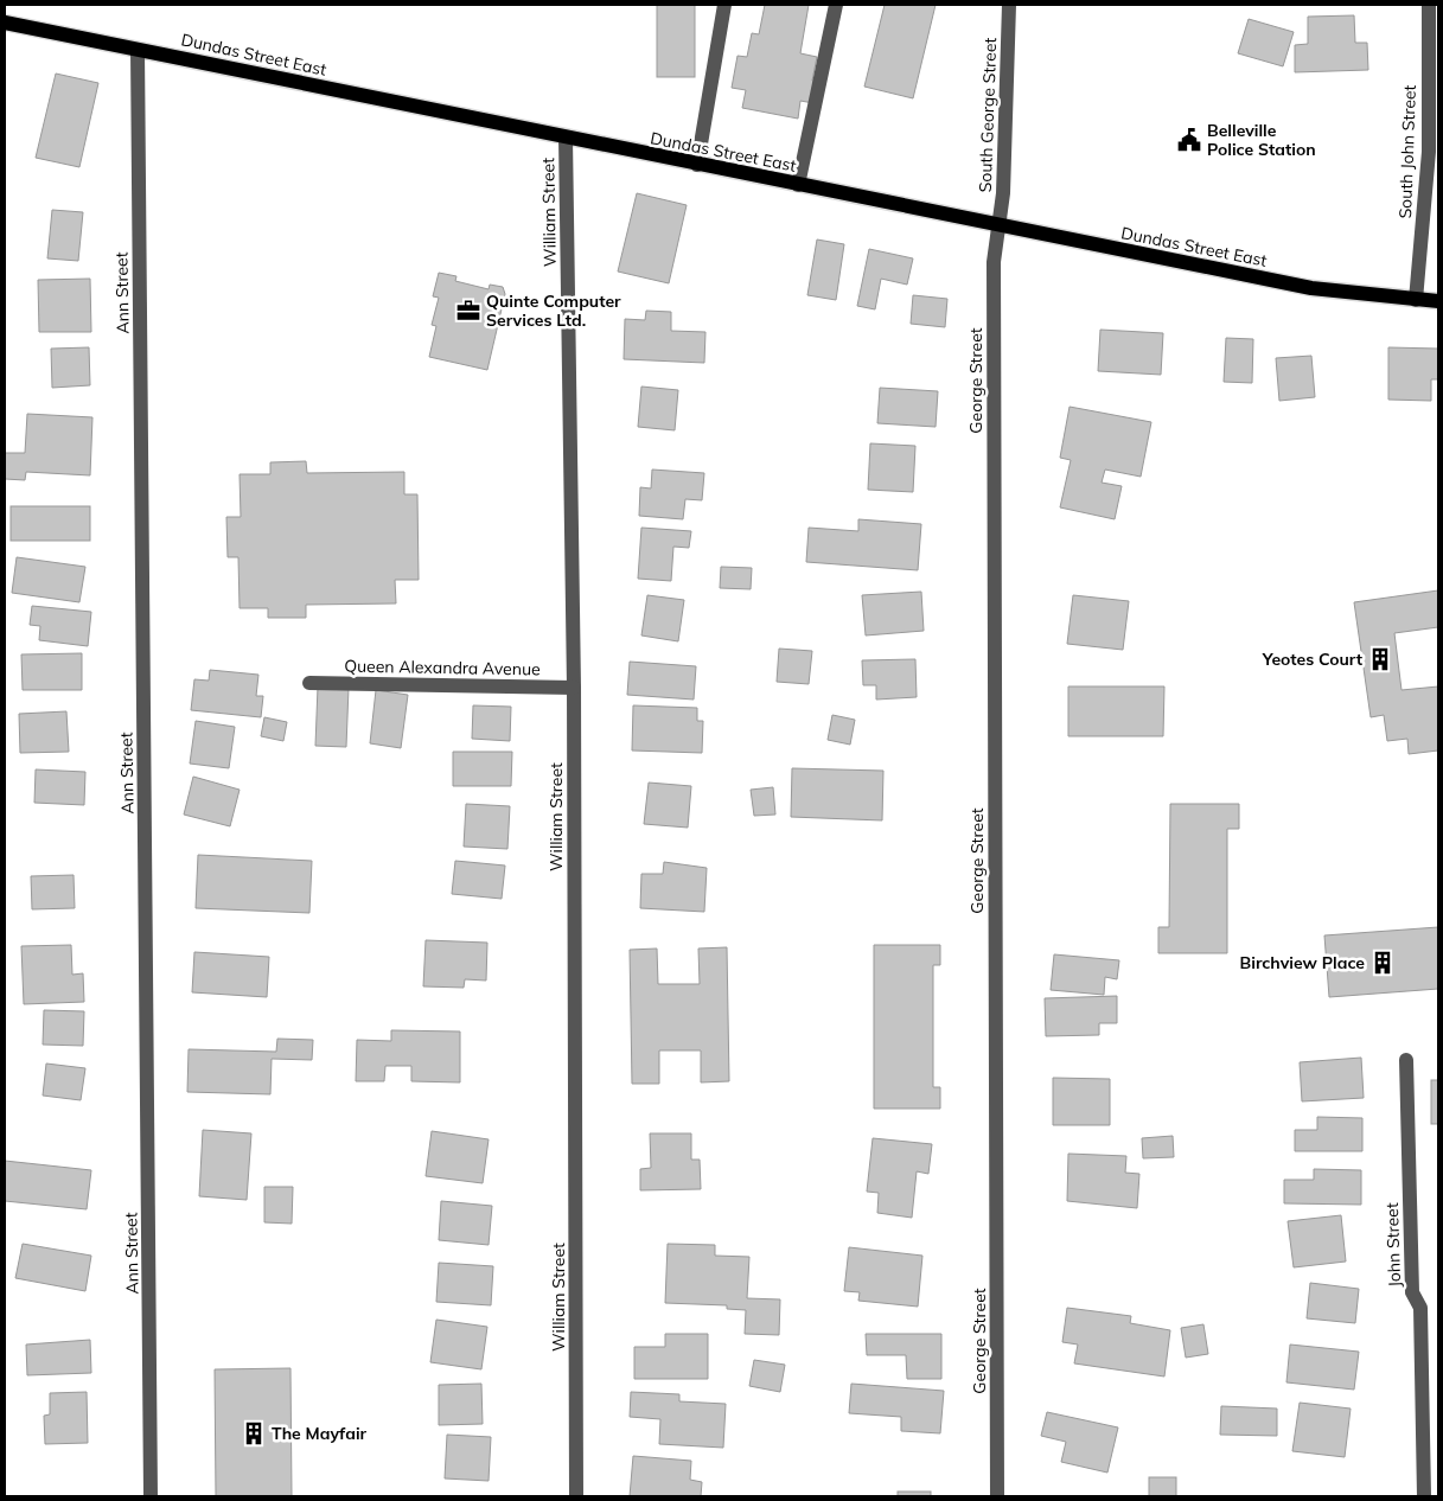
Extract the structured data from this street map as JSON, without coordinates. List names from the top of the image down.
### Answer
{
  "streets": {
    "main road": ["Dundas Street East"],
    "street": [
      "South George Street",
      "South John Street",
      "William Street",
      "Ann Street",
      "George Street",
      "Queen Alexandra Avenue",
      "John Street"
    ]
  },
  "crossings": [
    ["Dundas Street East", "South George Street"],
    ["Dundas Street East", "South John Street"],
    ["Dundas Street East", "William Street"],
    ["Dundas Street East", "Ann Street"],
    ["Dundas Street East", "George Street"],
    ["South George Street", "George Street"],
    ["William Street", "Queen Alexandra Avenue"]
  ],
  "places": {
    "public building": ["Belleville Police Station"],
    "office": ["Quinte Computer Services Ltd."],
    "building": ["Yeotes Court", "Birchview Place", "The Mayfair"]
  }
}
